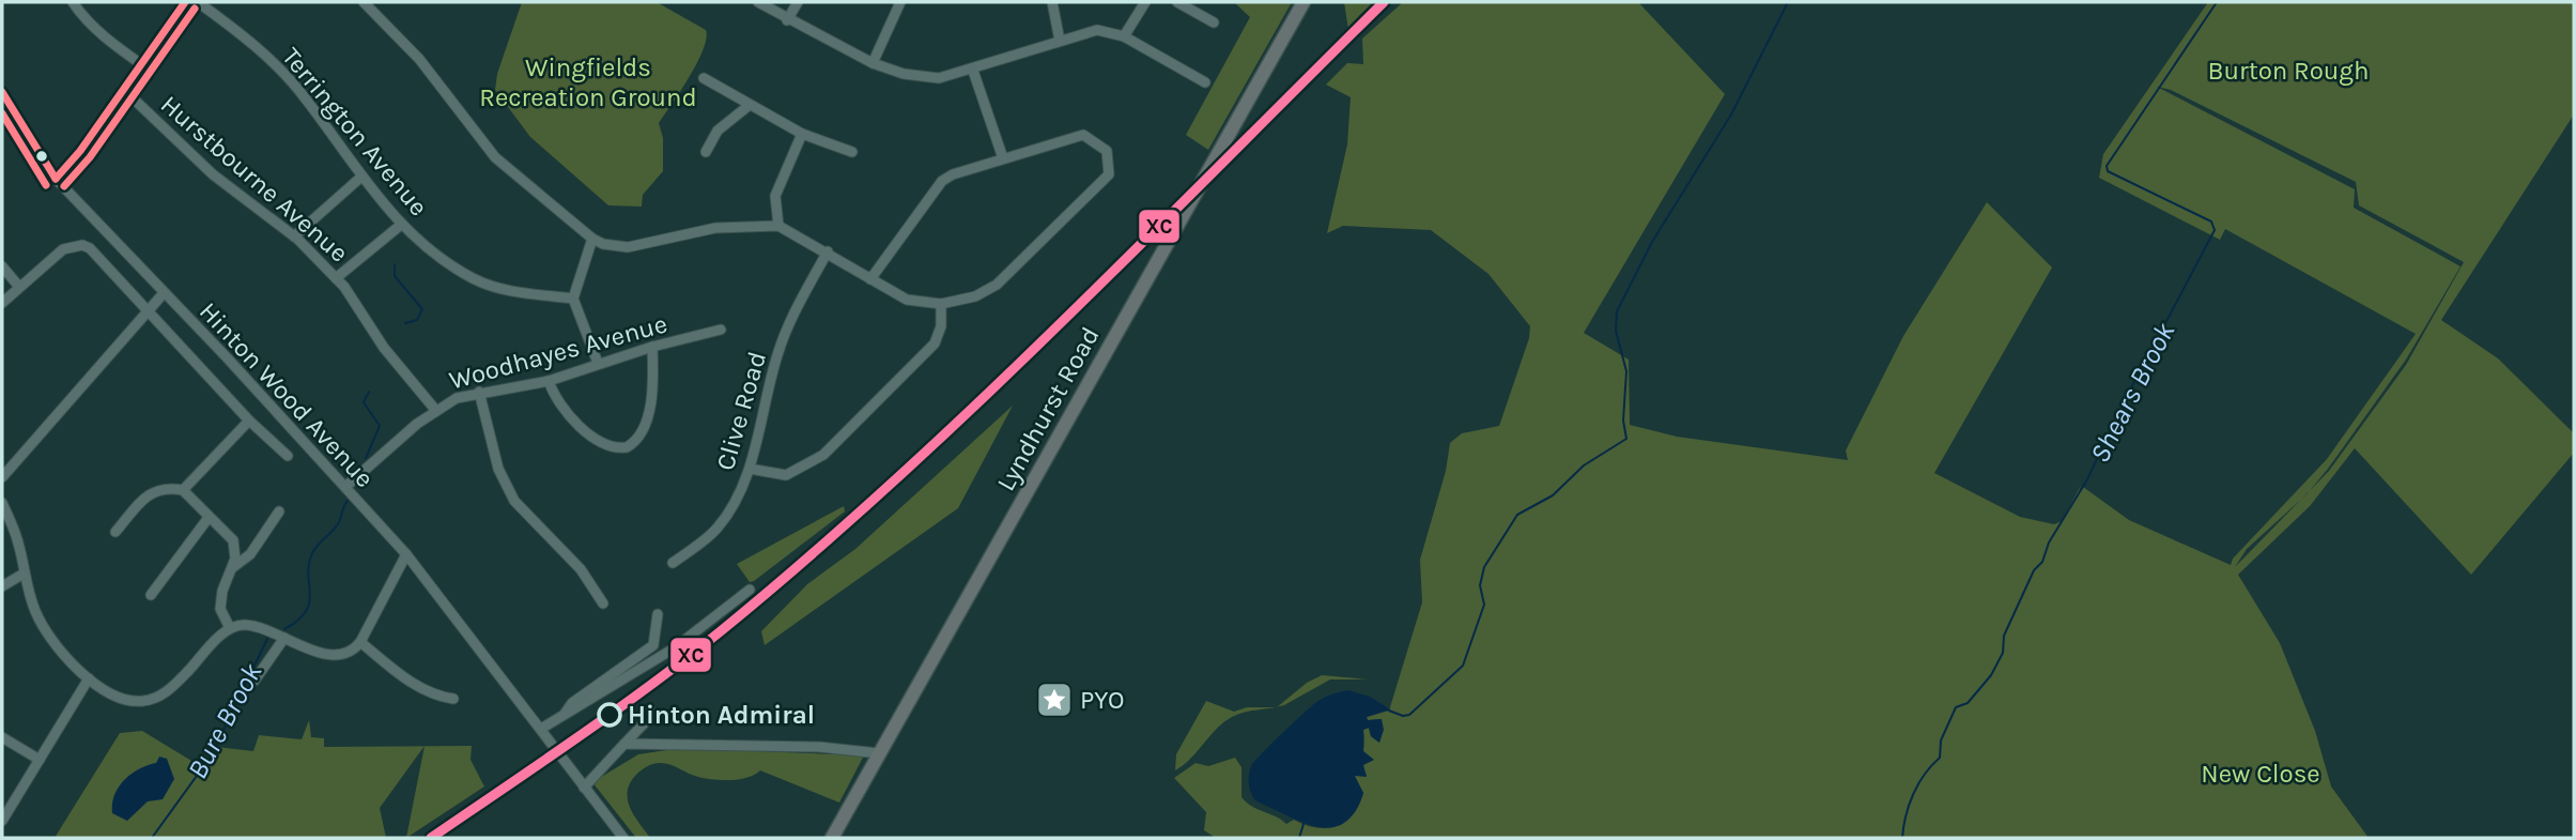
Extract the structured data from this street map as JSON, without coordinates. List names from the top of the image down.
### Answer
{
  "streets": {
    "main road": ["Lyndhurst Road"],
    "street": [
      "Terrington Avenue",
      "Hurstbourne Avenue",
      "Woodhayes Avenue",
      "Hinton Wood Avenue",
      "Clive Road"
    ]
  },
  "crossings": [
    ["Hurstbourne Avenue", "Woodhayes Avenue"],
    ["Woodhayes Avenue", "Hinton Wood Avenue"]
  ],
  "water": ["Shears Brook", "Bure Brook"],
  "parks": ["Wingfields Recreation Ground", "Burton Rough", "New Close"],
  "places": {
    "place": ["PYO"],
    "other": ["Hinton Admiral"]
  },
  "lines": ["transit line XC"]
}
